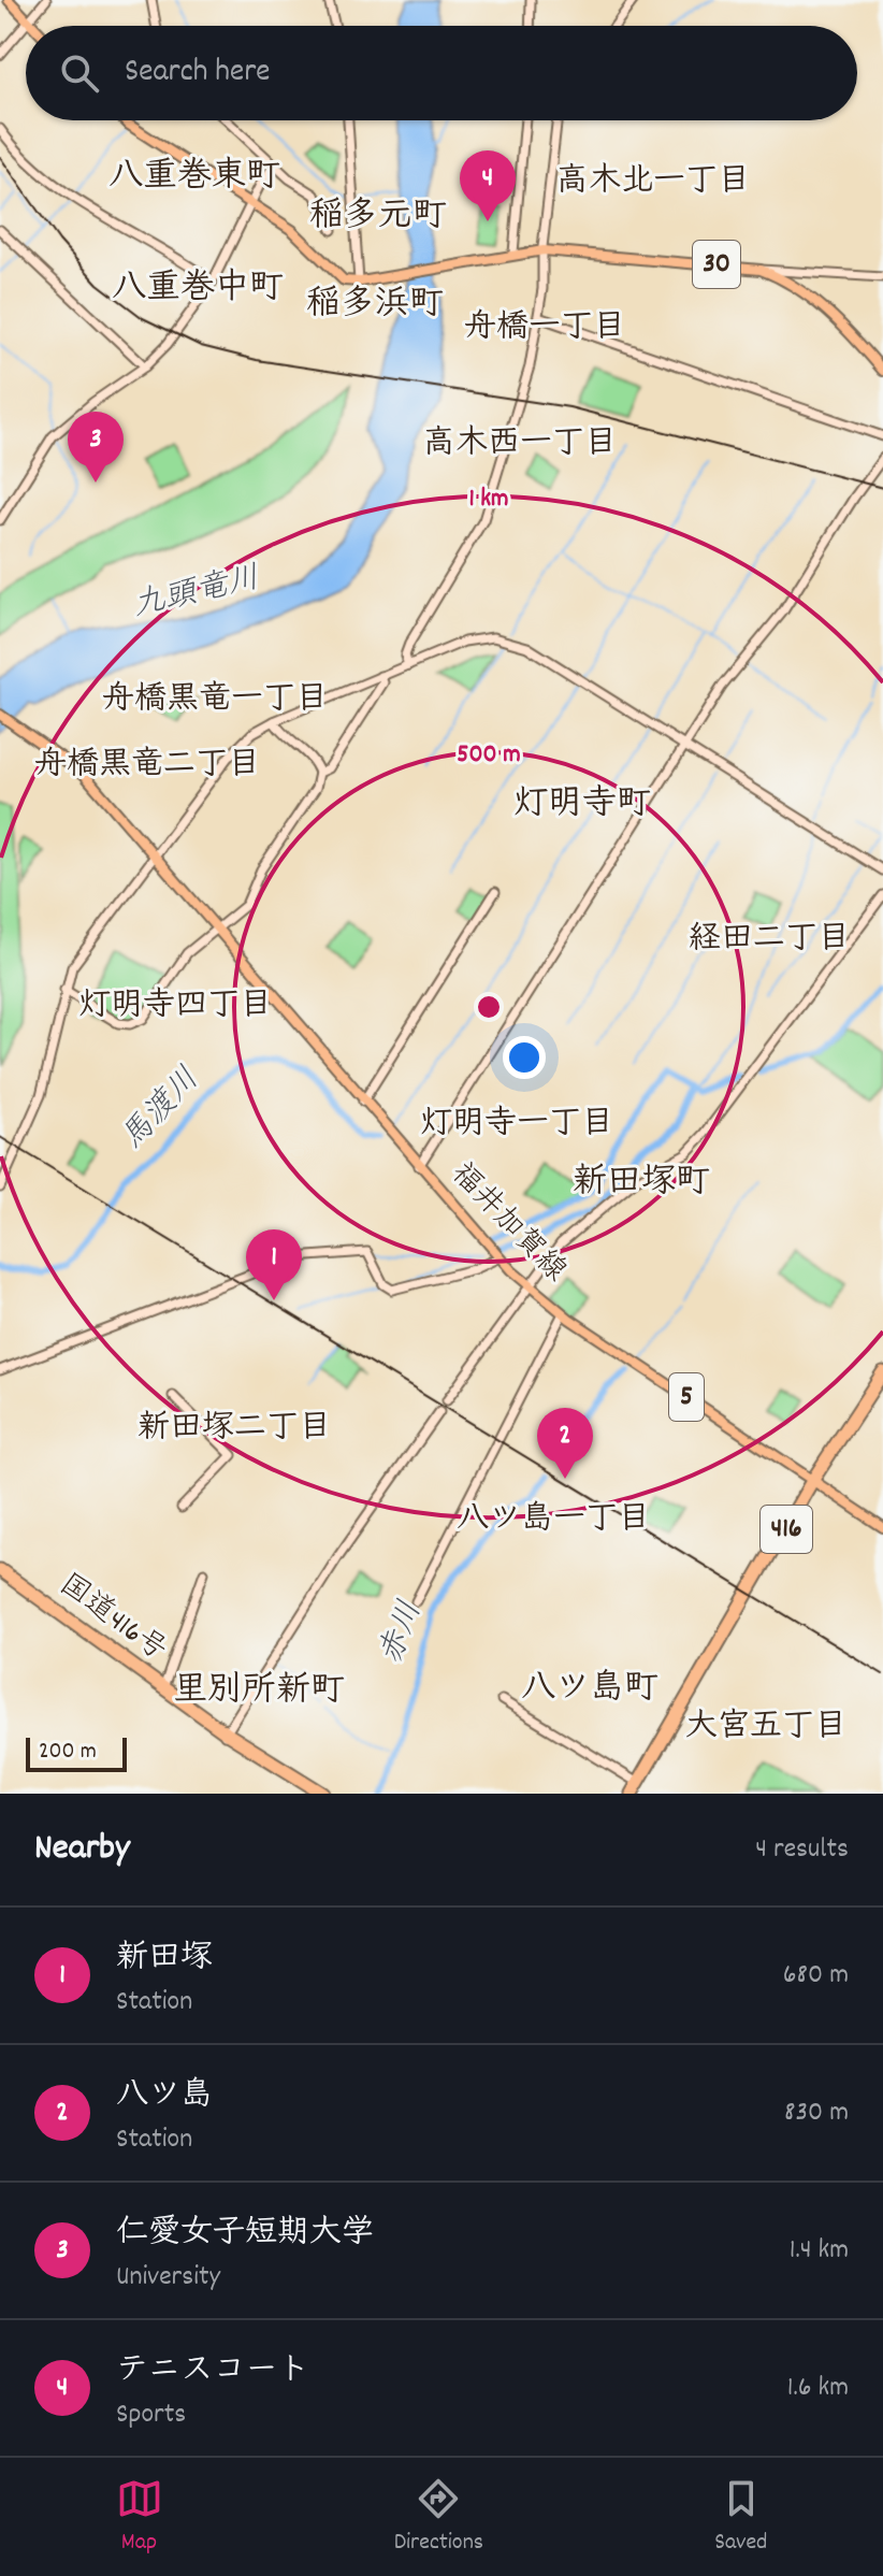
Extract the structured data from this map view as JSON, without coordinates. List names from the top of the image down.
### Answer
{
  "streets": {
    "highway": ["416", "国道416号"],
    "main road": ["30", "福井加賀線", "5"]
  },
  "crossings": [
    ["福井加賀線", "416"]
  ],
  "districts": [
    "八重巻東町",
    "高木北一丁目",
    "稲多元町",
    "八重巻中町",
    "稲多浜町",
    "舟橋一丁目",
    "高木西一丁目",
    "舟橋黒竜一丁目",
    "舟橋黒竜二丁目",
    "灯明寺町",
    "経田二丁目",
    "灯明寺四丁目",
    "灯明寺一丁目",
    "新田塚町",
    "新田塚二丁目",
    "八ツ島一丁目",
    "八ツ島町",
    "里別所新町",
    "大宮五丁目"
  ],
  "water": ["九頭竜川", "馬渡川", "赤川"],
  "scale_bar": "200 m",
  "page": {
    "search": "Search here",
    "pins": [
      "4",
      "3",
      "1",
      "2"
    ],
    "scale": "200 m",
    "heading": ["Nearby", "4 results"],
    "list": [
      {
        "mark": "1",
        "name": "新田塚",
        "note": "Station",
        "value": "680 m"
      },
      {
        "mark": "2",
        "name": "八ツ島",
        "note": "Station",
        "value": "830 m"
      },
      {
        "mark": "3",
        "name": "仁愛女子短期大学",
        "note": "University",
        "value": "1.4 km"
      },
      {
        "mark": "4",
        "name": "テニスコート",
        "note": "Sports",
        "value": "1.6 km"
      }
    ],
    "nav": ["Map", "Directions", "Saved"]
  },
  "rings": ["1 km", "500 m"]
}
